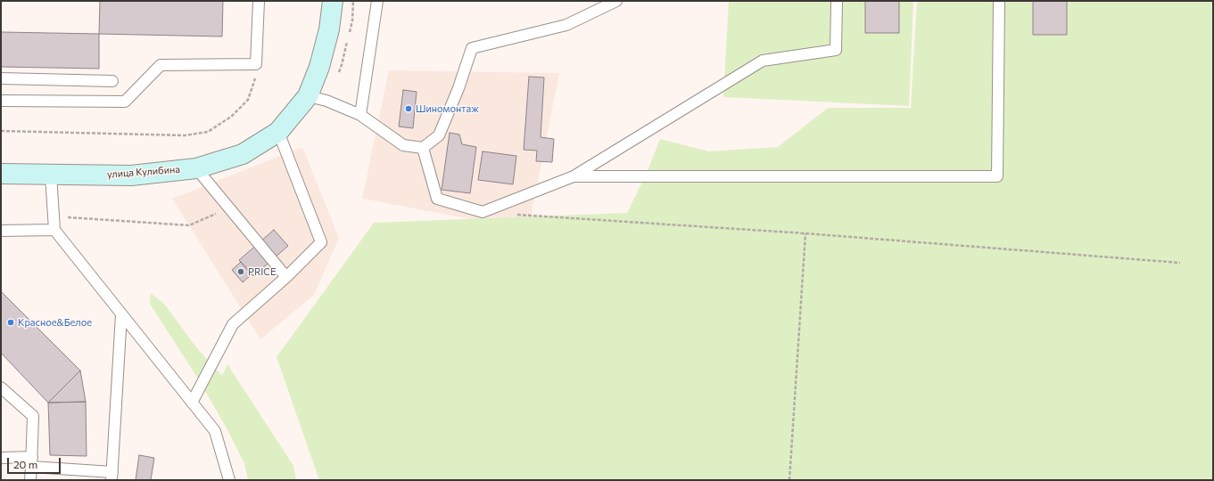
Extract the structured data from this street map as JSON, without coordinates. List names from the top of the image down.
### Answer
{
  "streets": {
    "main road": ["улица Кулибина"]
  },
  "places": ["Шиномонтаж", "PRICE", "Красное&Белое"],
  "scale_bar": "20 m"
}
